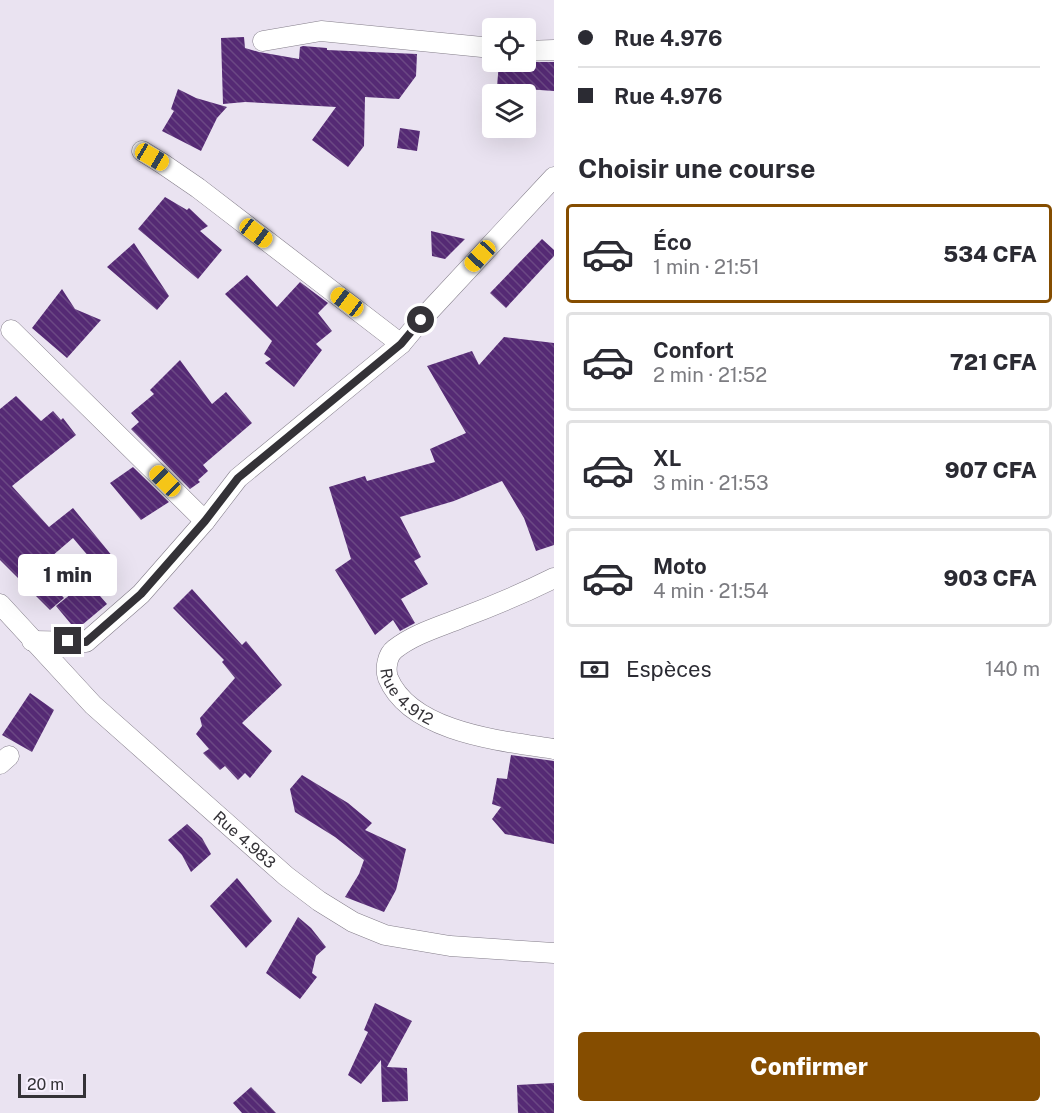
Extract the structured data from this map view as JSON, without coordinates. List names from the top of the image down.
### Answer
{
  "streets": {
    "street": ["Rue 4.912", "Rue 4.983"]
  },
  "scale_bar": "20 m",
  "page": {
    "banner": ["Rue 4.976", "Rue 4.976"],
    "heading": "Choisir une course",
    "list": [
      {
        "name": "Éco",
        "note": "1 min · 21:51",
        "value": "534 CFA"
      },
      {
        "name": "Confort",
        "note": "2 min · 21:52",
        "value": "721 CFA"
      },
      {
        "name": "XL",
        "note": "3 min · 21:53",
        "value": "907 CFA"
      },
      {
        "name": "Moto",
        "note": "4 min · 21:54",
        "value": "903 CFA"
      }
    ],
    "bubble": "1 min",
    "pay": ["Espèces", "140 m"],
    "buttons": "Confirmer",
    "scale": "20 m"
  }
}
